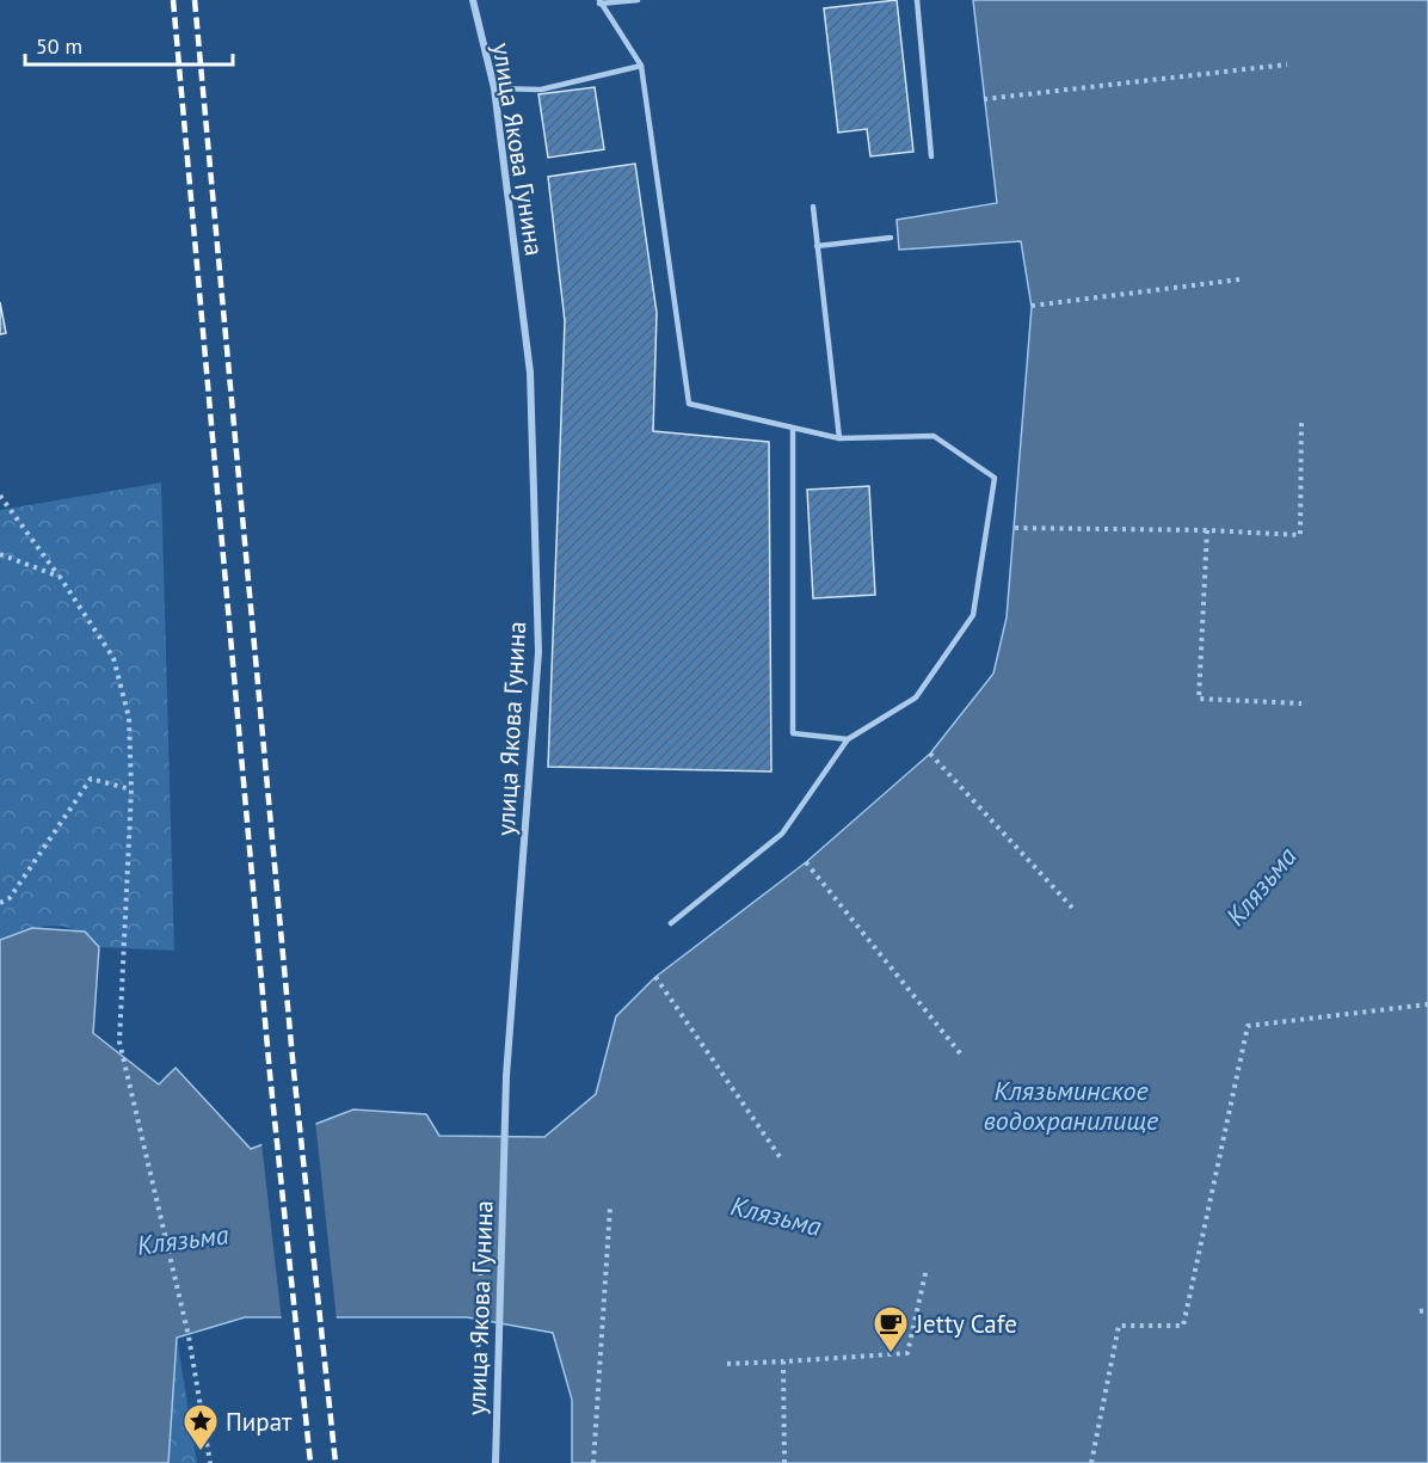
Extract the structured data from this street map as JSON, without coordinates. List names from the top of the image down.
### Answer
{
  "streets": {
    "street": ["улица Якова Гунина"]
  },
  "water": ["Клязьма", "Клязьминское водохранилище"],
  "places": {
    "cafe": ["Jetty Cafe"],
    "place": ["Пират"]
  },
  "scale_bar": "50 m"
}
